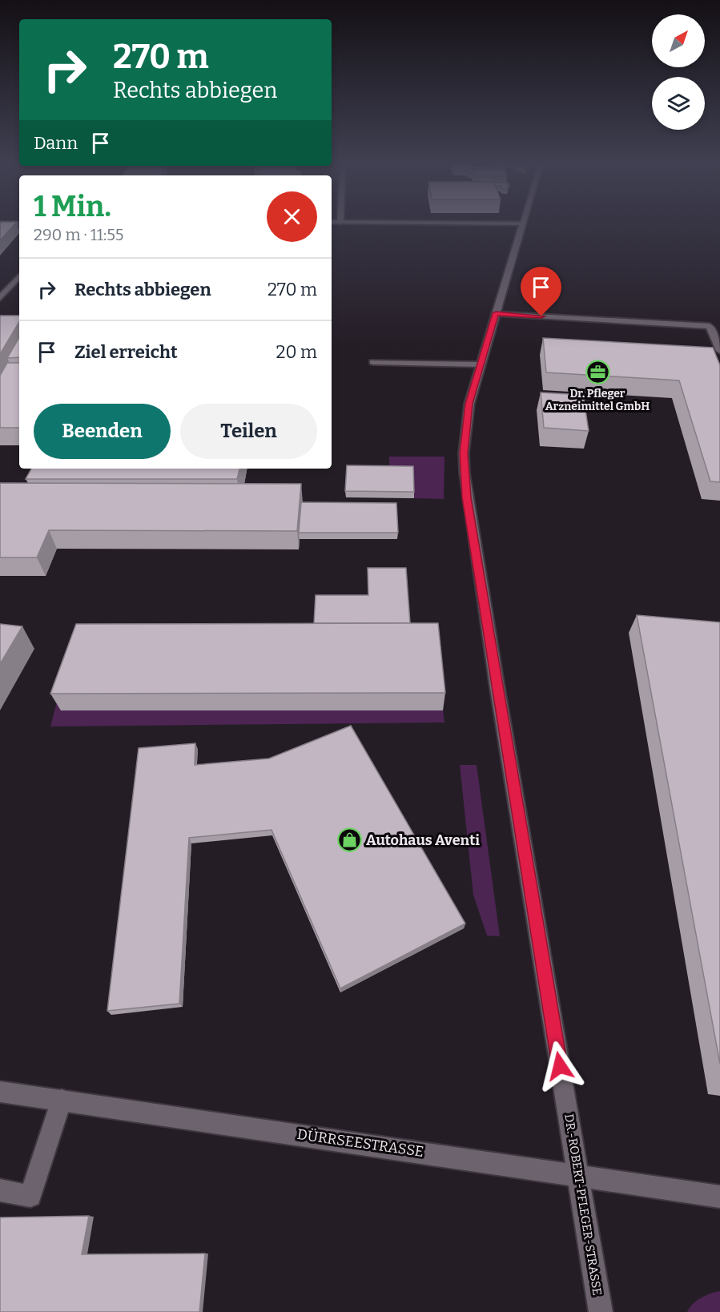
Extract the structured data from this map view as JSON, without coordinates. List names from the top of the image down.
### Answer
{
  "streets": {
    "street": ["DÜRRSEESTRASSE", "DR.-ROBERT-PFLEGER-STRASSE"]
  },
  "crossings": [
    ["DÜRRSEESTRASSE", "DR.-ROBERT-PFLEGER-STRASSE"]
  ],
  "places": {
    "office": ["Dr. Pfleger Arzneimittel GmbH"],
    "shop": ["Autohaus Aventi"]
  },
  "north": "top right",
  "page": {
    "turn": ["270 m", "Rechts abbiegen"],
    "then": "Dann",
    "heading": ["1 Min.", "290 m · 11:55"],
    "list": [
      {
        "name": "Rechts abbiegen",
        "value": "270 m"
      },
      {
        "name": "Ziel erreicht",
        "value": "20 m"
      }
    ],
    "buttons": ["Beenden", "Teilen"]
  }
}
